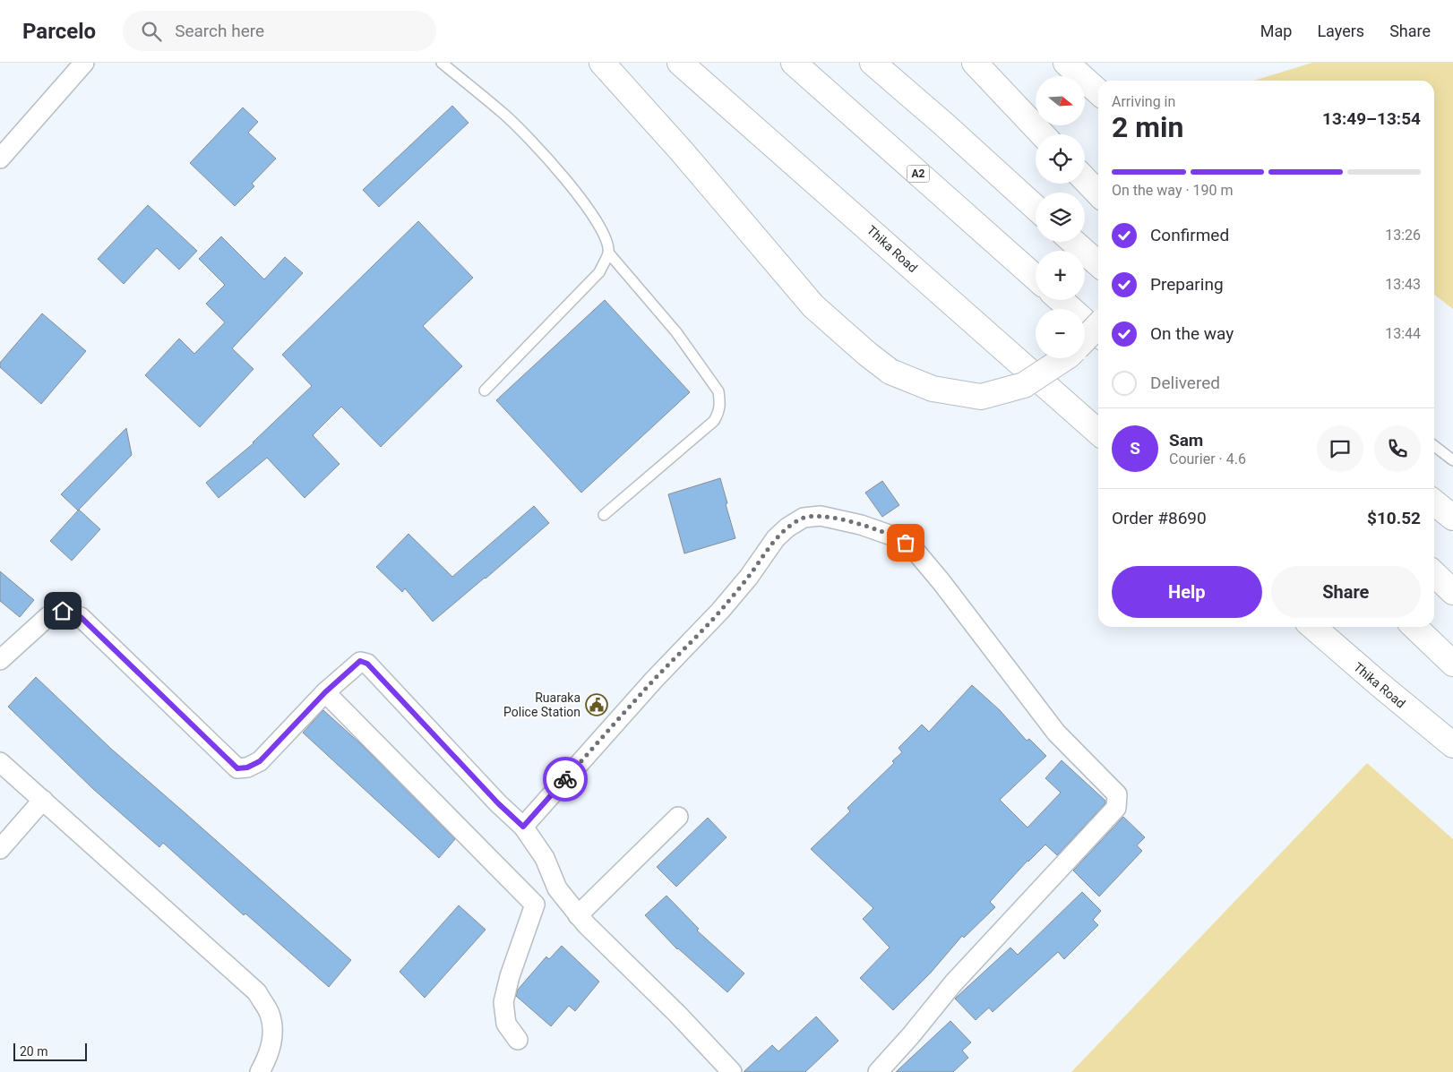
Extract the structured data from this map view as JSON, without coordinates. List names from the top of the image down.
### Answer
{
  "streets": {
    "main road": ["A2", "Thika Road"]
  },
  "places": {
    "public building": ["Ruaraka Police Station"]
  },
  "scale_bar": "20 m",
  "north": "right",
  "page": {
    "header": "Parcelo",
    "search": "Search here",
    "nav": ["Map", "Layers", "Share"],
    "map_buttons": ["+", "−"],
    "heading": ["2 min", "Arriving in", "13:49–13:54"],
    "panel": [
      "Sam",
      "Courier · 4.6",
      "Order #8690",
      "$10.52"
    ],
    "bar": "On the way · 190 m",
    "list": [
      ["Confirmed", "13:26"],
      ["Preparing", "13:43"],
      ["On the way", "13:44"],
      "Delivered"
    ],
    "round": "S",
    "buttons": ["Help", "Share"],
    "scale": "20 m"
  }
}
